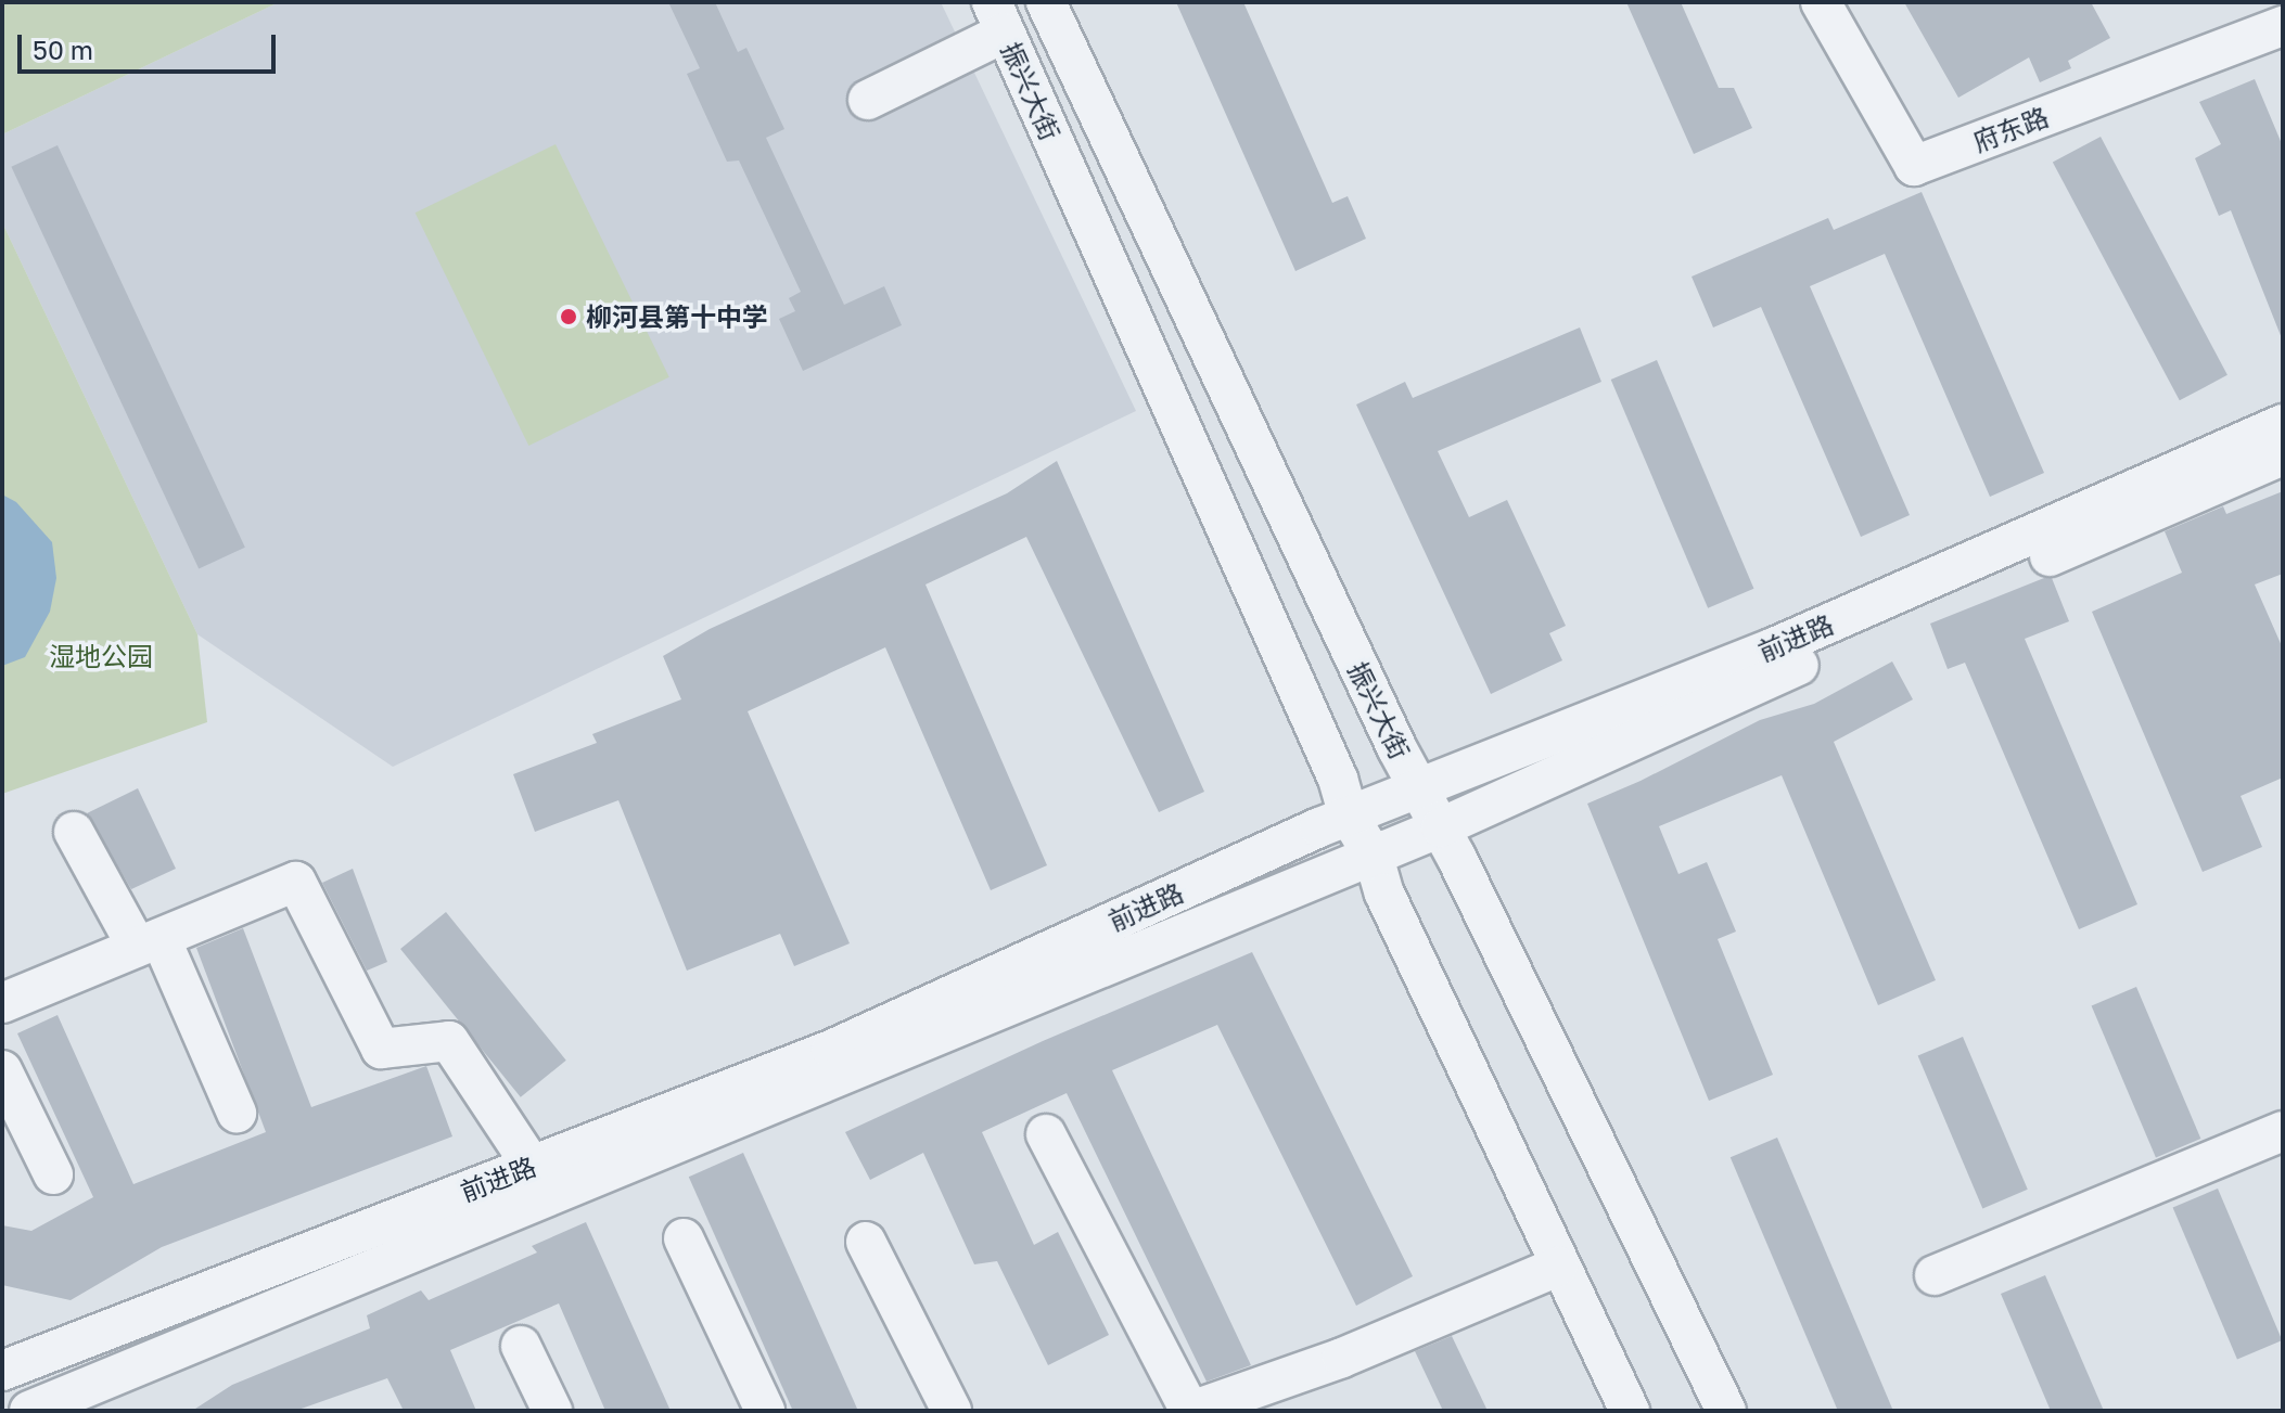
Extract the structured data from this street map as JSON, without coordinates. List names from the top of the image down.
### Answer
{
  "streets": {
    "street": ["振兴大街", "府东路", "前进路"]
  },
  "crossings": [
    ["振兴大街", "前进路"]
  ],
  "parks": ["湿地公园"],
  "places": ["柳河县第十中学"],
  "scale_bar": "50 m"
}
